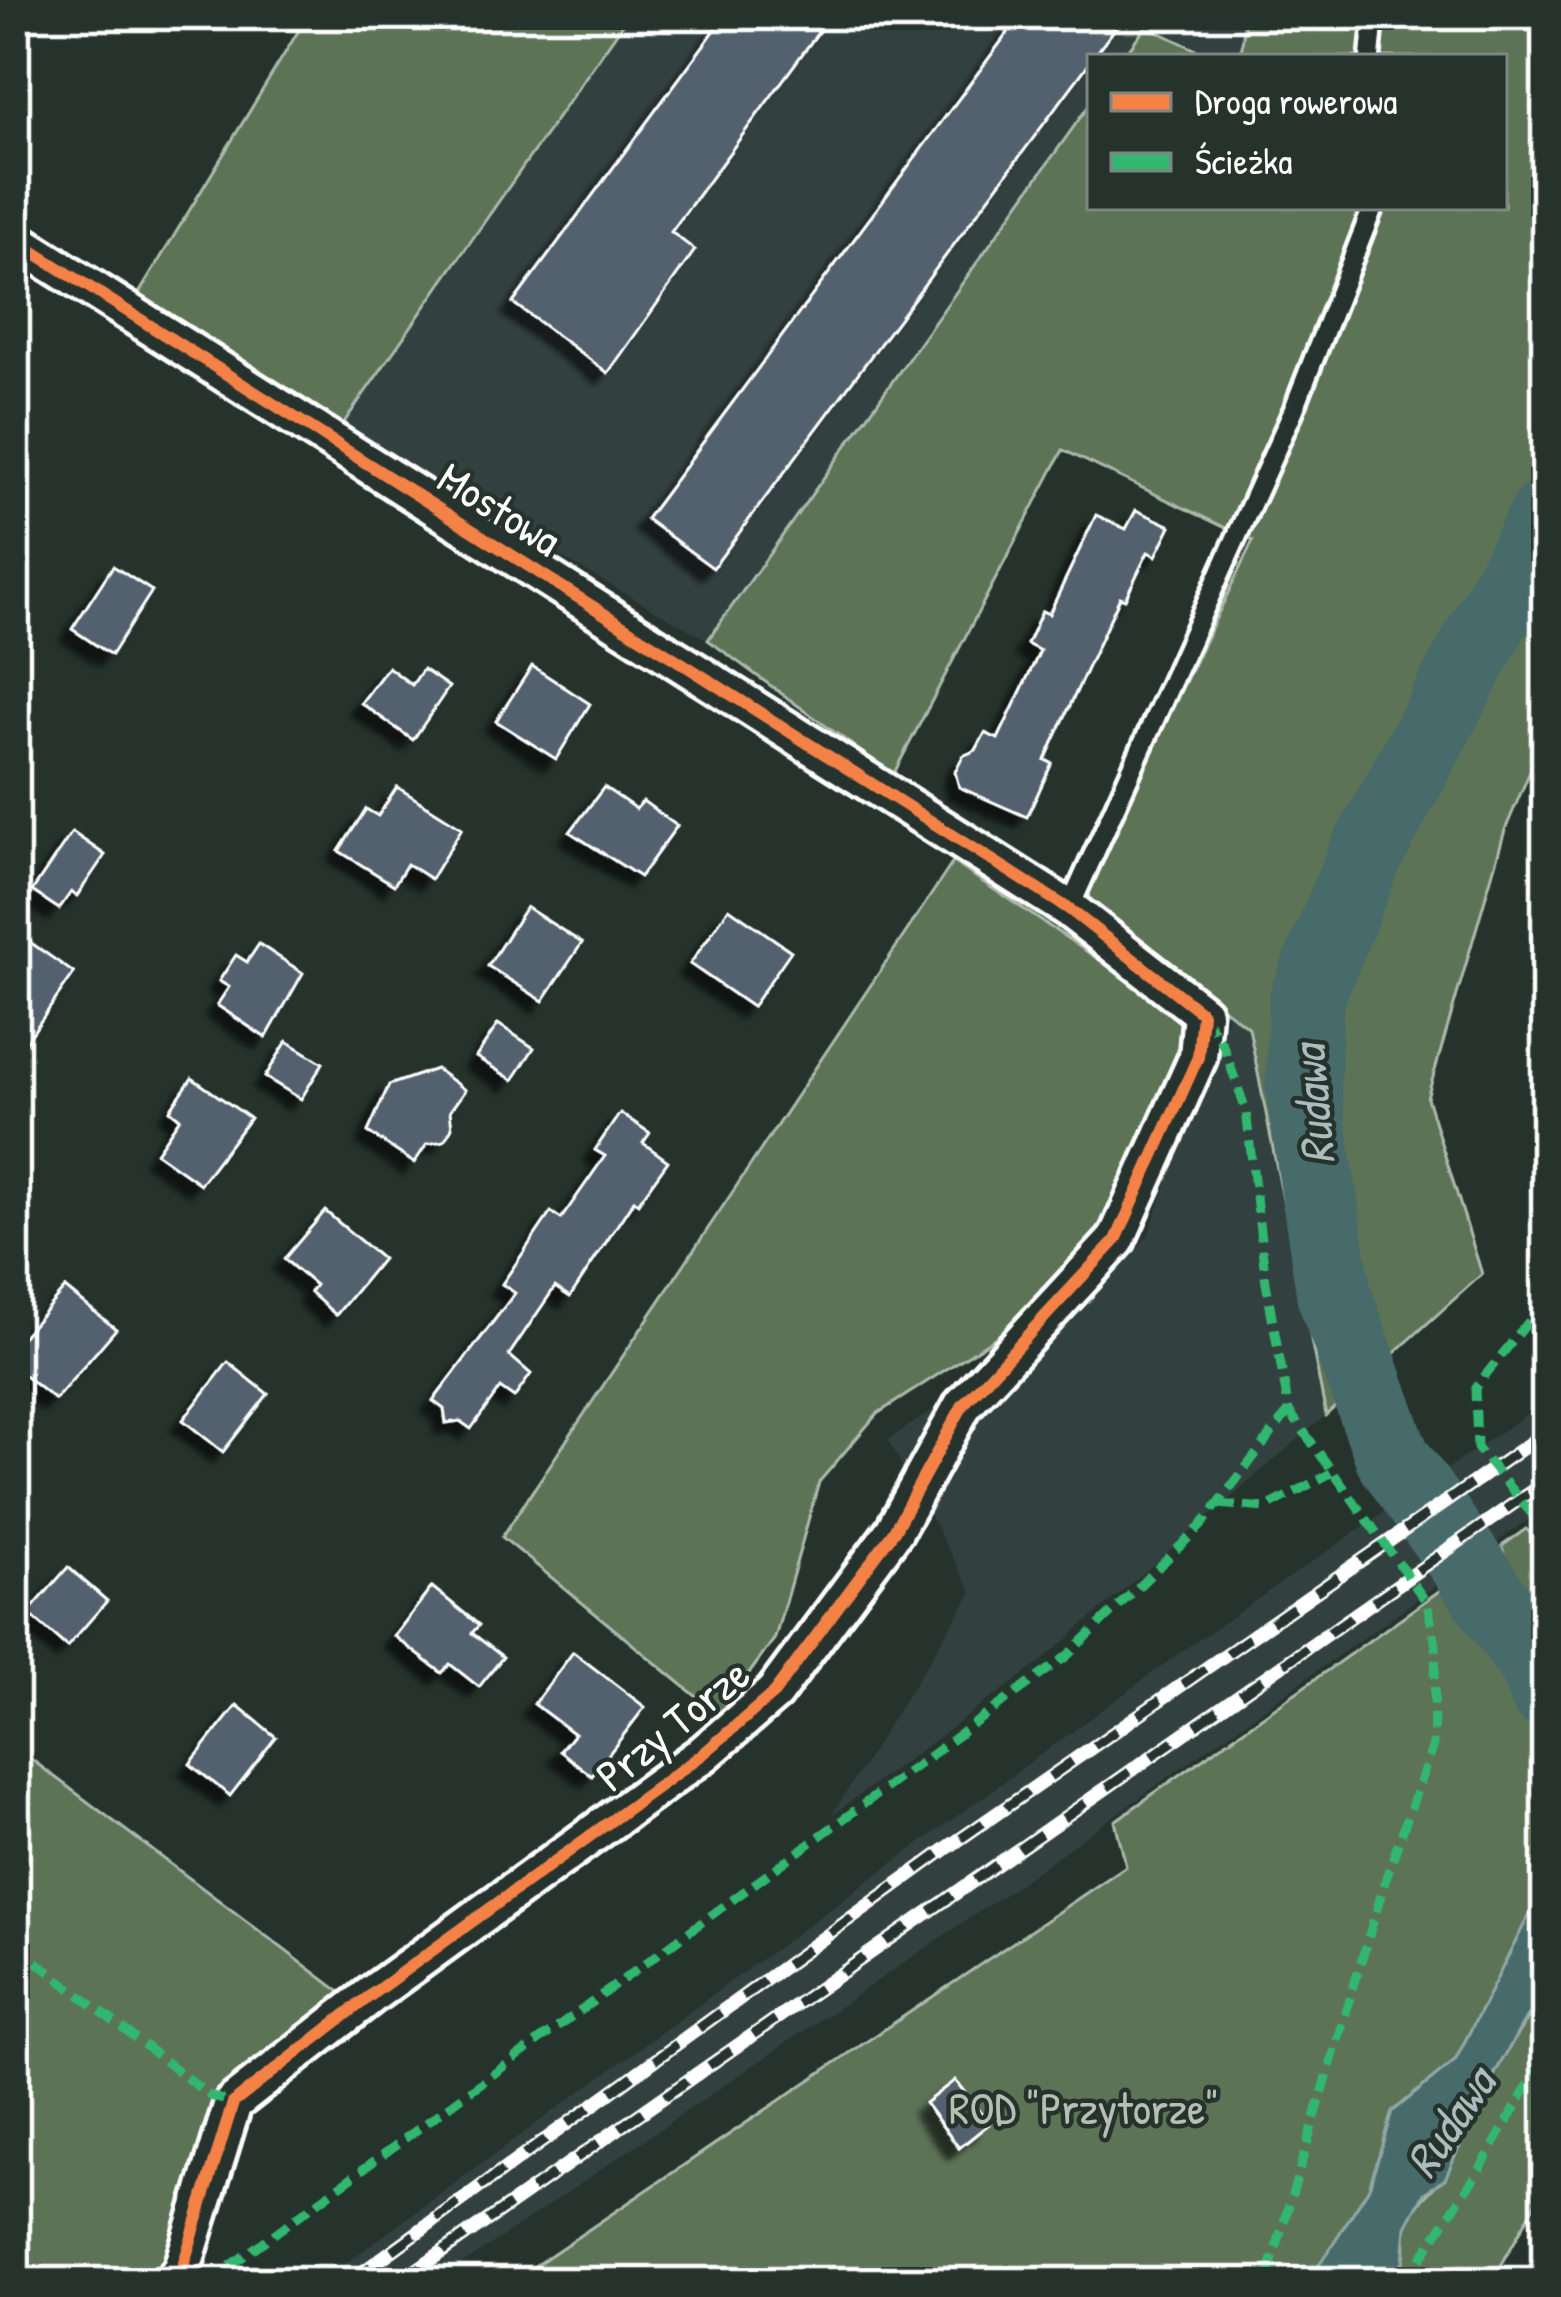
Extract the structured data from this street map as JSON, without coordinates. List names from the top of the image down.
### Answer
{
  "streets": {
    "street": ["Mostowa", "Przy Torze"]
  },
  "crossings": [
    ["Mostowa", "Przy Torze"]
  ],
  "water": ["Rudawa"],
  "parks": ["ROD \"Przytorze\""],
  "legend": ["Droga rowerowa", "Ścieżka"]
}
